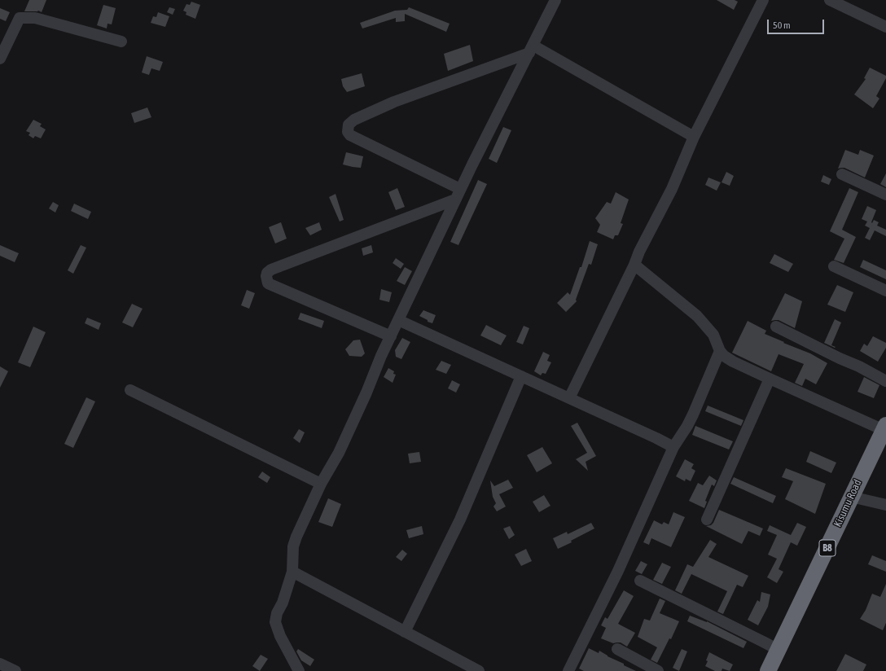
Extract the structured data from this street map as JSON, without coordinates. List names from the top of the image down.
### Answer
{
  "streets": {
    "highway": ["Kisumu Road", "B8"]
  },
  "scale_bar": "50 m"
}
